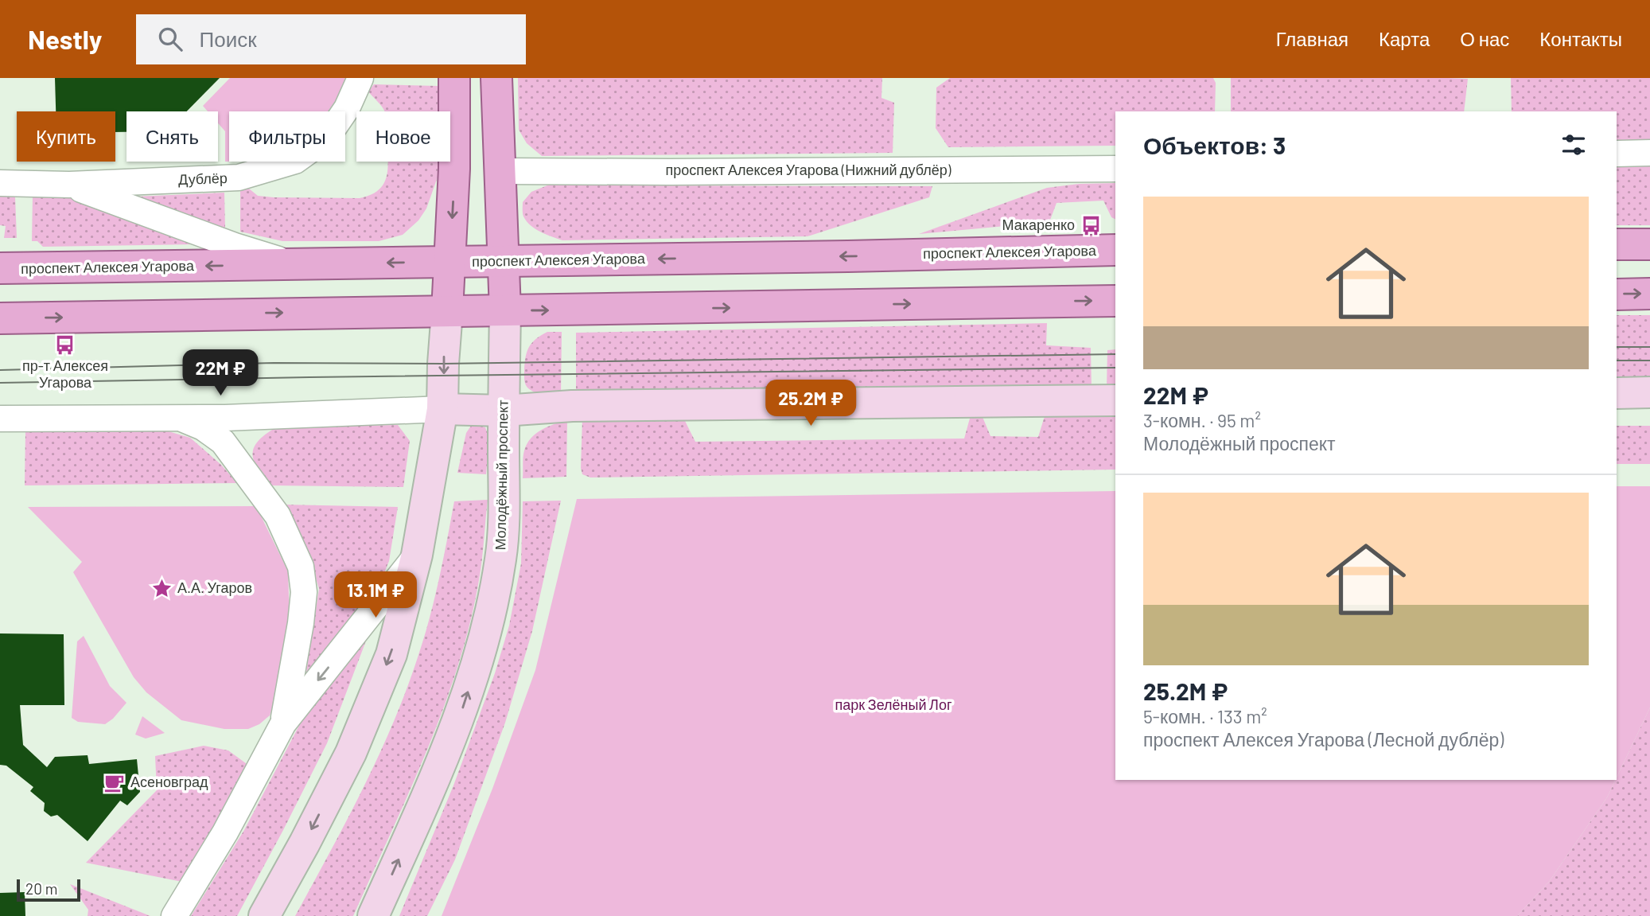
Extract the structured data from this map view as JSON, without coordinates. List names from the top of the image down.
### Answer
{
  "streets": {
    "main road": ["проспект Алексея Угарова", "Молодёжный проспект"],
    "street": ["проспект Алексея Угарова (Нижний дублёр)", "Дублёр"]
  },
  "crossings": [
    ["проспект Алексея Угарова (Нижний дублёр)", "Молодёжный проспект"],
    ["проспект Алексея Угарова", "Молодёжный проспект"]
  ],
  "parks": ["парк Зелёный Лог"],
  "places": {
    "bus stop": ["Макаренко", "пр-т Алексея Угарова"],
    "place": ["А.А. Угаров"],
    "cafe": ["Асеновград"]
  },
  "scale_bar": "20 m",
  "page": {
    "header": "Nestly",
    "search": "Поиск",
    "nav": [
      "Главная",
      "Карта",
      "О нас",
      "Контакты"
    ],
    "chip": [
      "Купить",
      "Снять",
      "Фильтры",
      "Новое"
    ],
    "heading": "Объектов: 3",
    "list": [
      {
        "name": "22M ₽",
        "note": "3-комн. · 95 m² · Молодёжный проспект"
      },
      {
        "name": "25.2M ₽",
        "note": "5-комн. · 133 m² · проспект Алексея Угарова (Лесной дублёр)"
      }
    ],
    "price": ["22M ₽", "25.2M ₽", "13.1M ₽"],
    "scale": "20 m"
  }
}
